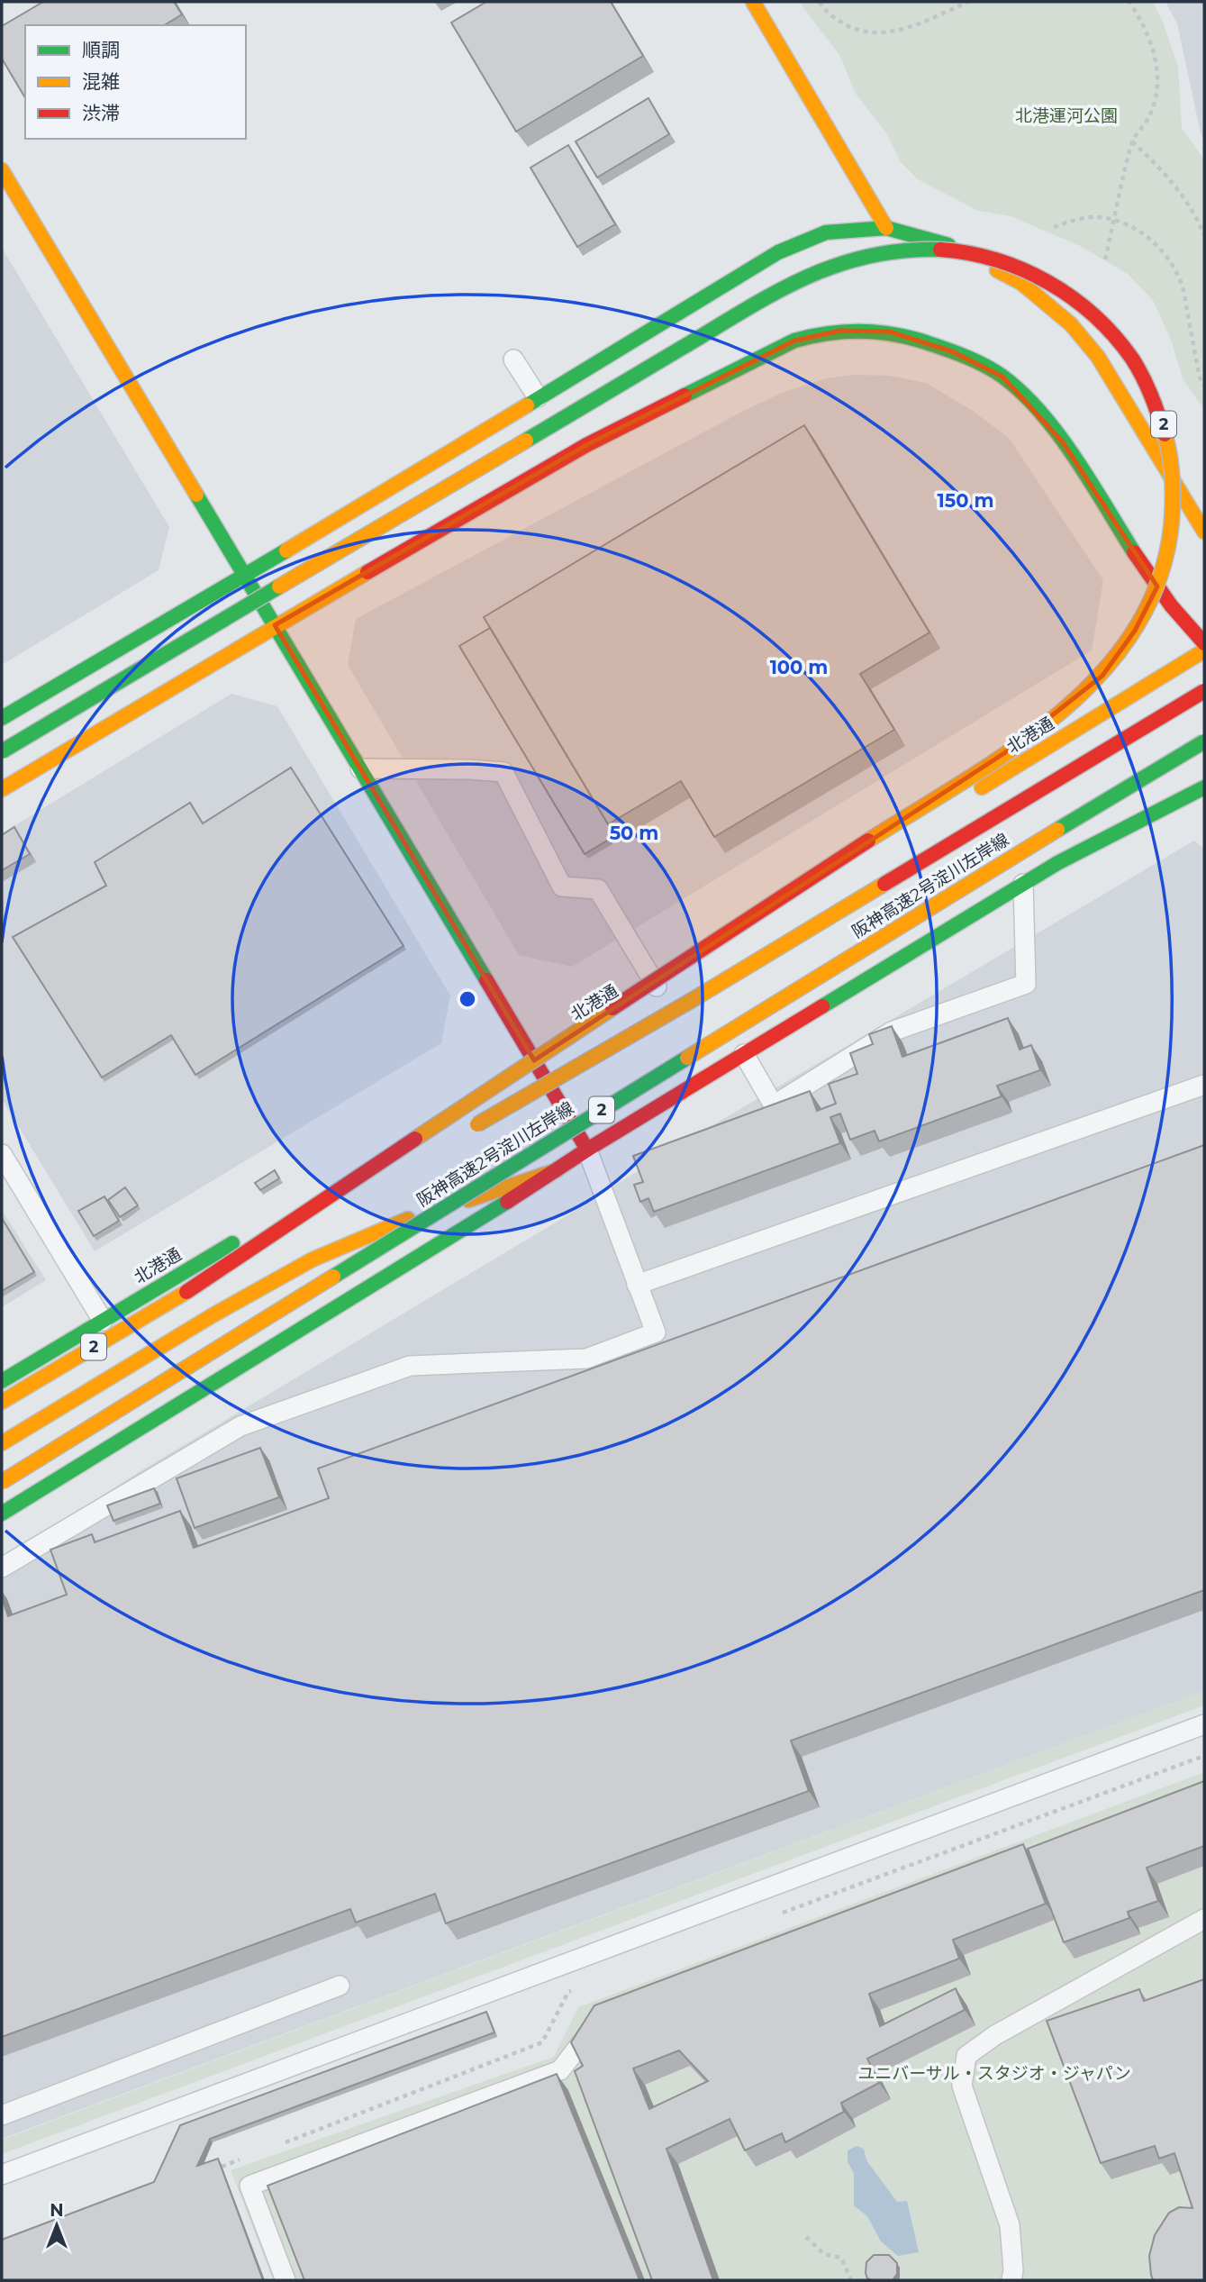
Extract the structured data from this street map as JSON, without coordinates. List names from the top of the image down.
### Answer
{
  "streets": {
    "main road": ["2", "北港通", "阪神高速2号淀川左岸線"]
  },
  "parks": ["北港運河公園", "ユニバーサル・スタジオ・ジャパン"],
  "legend": ["順調", "混雑", "渋滞"],
  "north": "top",
  "rings": ["150 m", "100 m", "50 m"]
}
